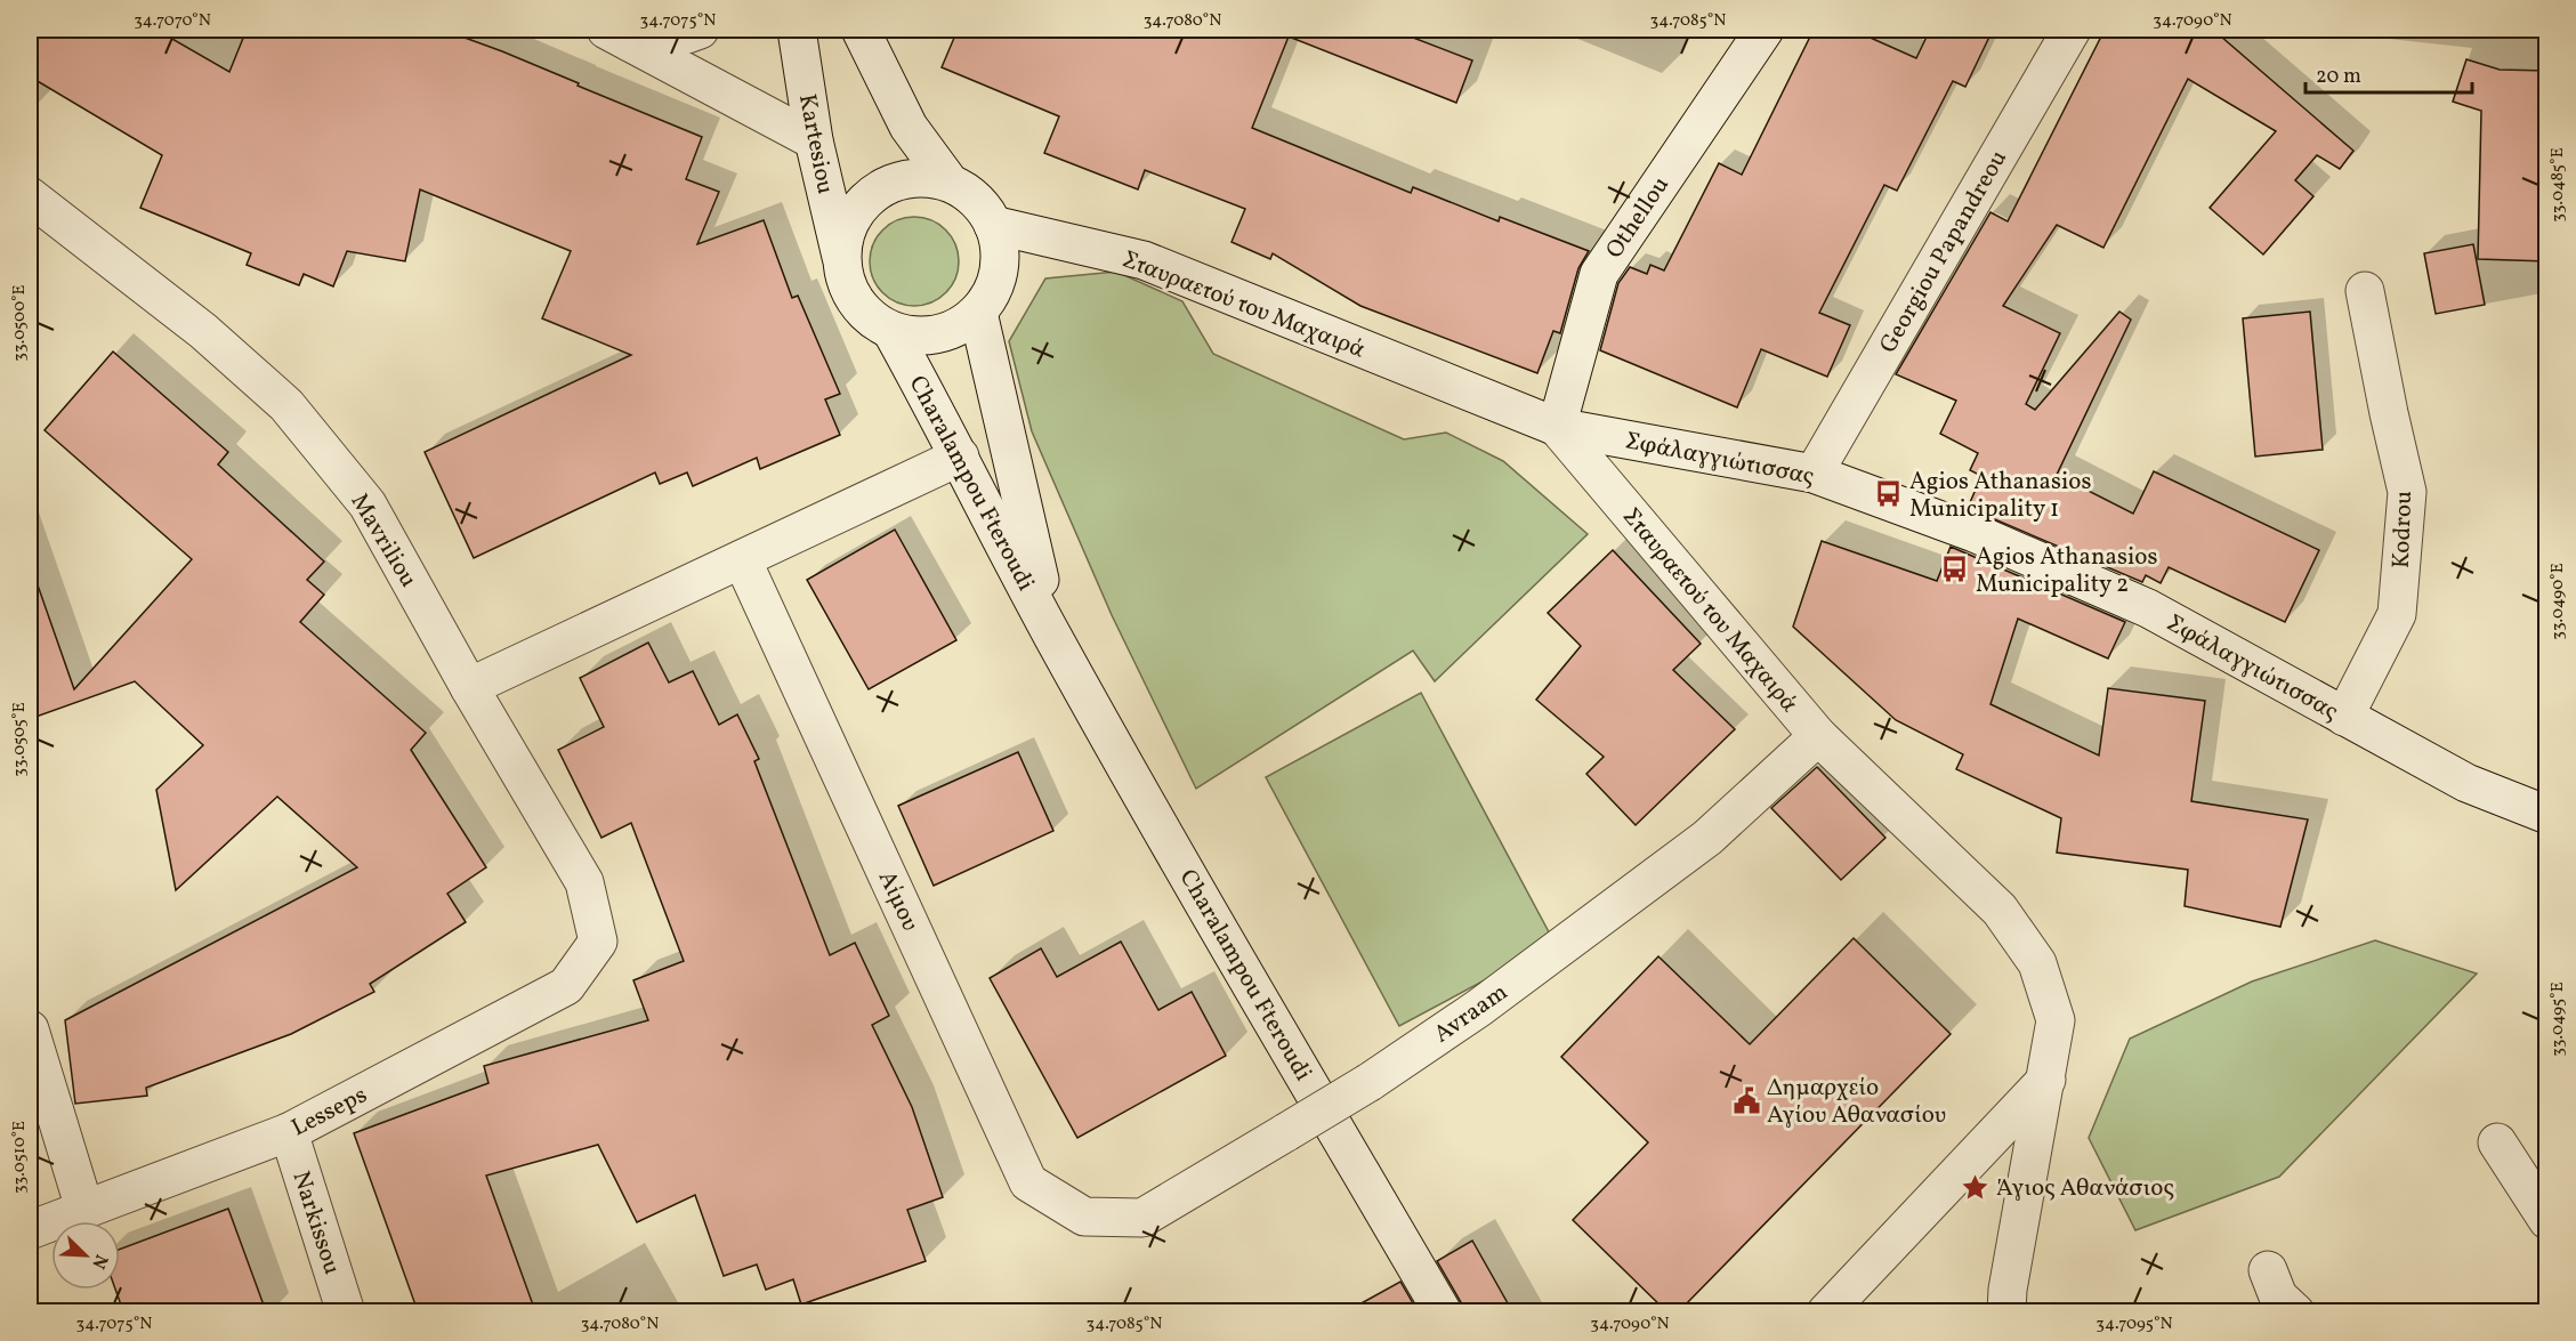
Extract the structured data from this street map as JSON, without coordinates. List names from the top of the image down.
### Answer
{
  "streets": {
    "street": [
      "Kartesiou",
      "Othellou",
      "Georgiou Papandreou",
      "Σταυραετού του Μαχαιρά",
      "Σφάλαγγιώτισσας",
      "Charalampou Fteroudi",
      "Kodrou",
      "Mavriliou",
      "Αίμου",
      "Avraam",
      "Lesseps",
      "Narkissou"
    ]
  },
  "crossings": [
    ["Kartesiou", "Σταυραετού του Μαχαιρά"],
    ["Kartesiou", "Charalampou Fteroudi"],
    ["Othellou", "Σταυραετού του Μαχαιρά"],
    ["Othellou", "Σφάλαγγιώτισσας"],
    ["Georgiou Papandreou", "Σφάλαγγιώτισσας"],
    ["Σταυραετού του Μαχαιρά", "Σφάλαγγιώτισσας"],
    ["Σταυραετού του Μαχαιρά", "Charalampou Fteroudi"],
    ["Σταυραετού του Μαχαιρά", "Avraam"],
    ["Σφάλαγγιώτισσας", "Kodrou"],
    ["Mavriliou", "Lesseps"],
    ["Αίμου", "Avraam"],
    ["Lesseps", "Narkissou"]
  ],
  "places": {
    "bus stop": ["Agios Athanasios Municipality 1", "Agios Athanasios Municipality 2"],
    "public building": ["Δημαρχείο Αγίου Αθανασίου"],
    "place": ["Άγιος Αθανάσιος"]
  },
  "scale_bar": "20 m",
  "north": "bottom right",
  "coordinates": [
    "34.7070°N",
    "34.7075°N",
    "34.7080°N",
    "34.7085°N",
    "34.7090°N",
    "33.0485°E",
    "33.0500°E",
    "33.0490°E",
    "33.0505°E",
    "33.0495°E",
    "33.0510°E",
    "34.7095°N"
  ]
}
